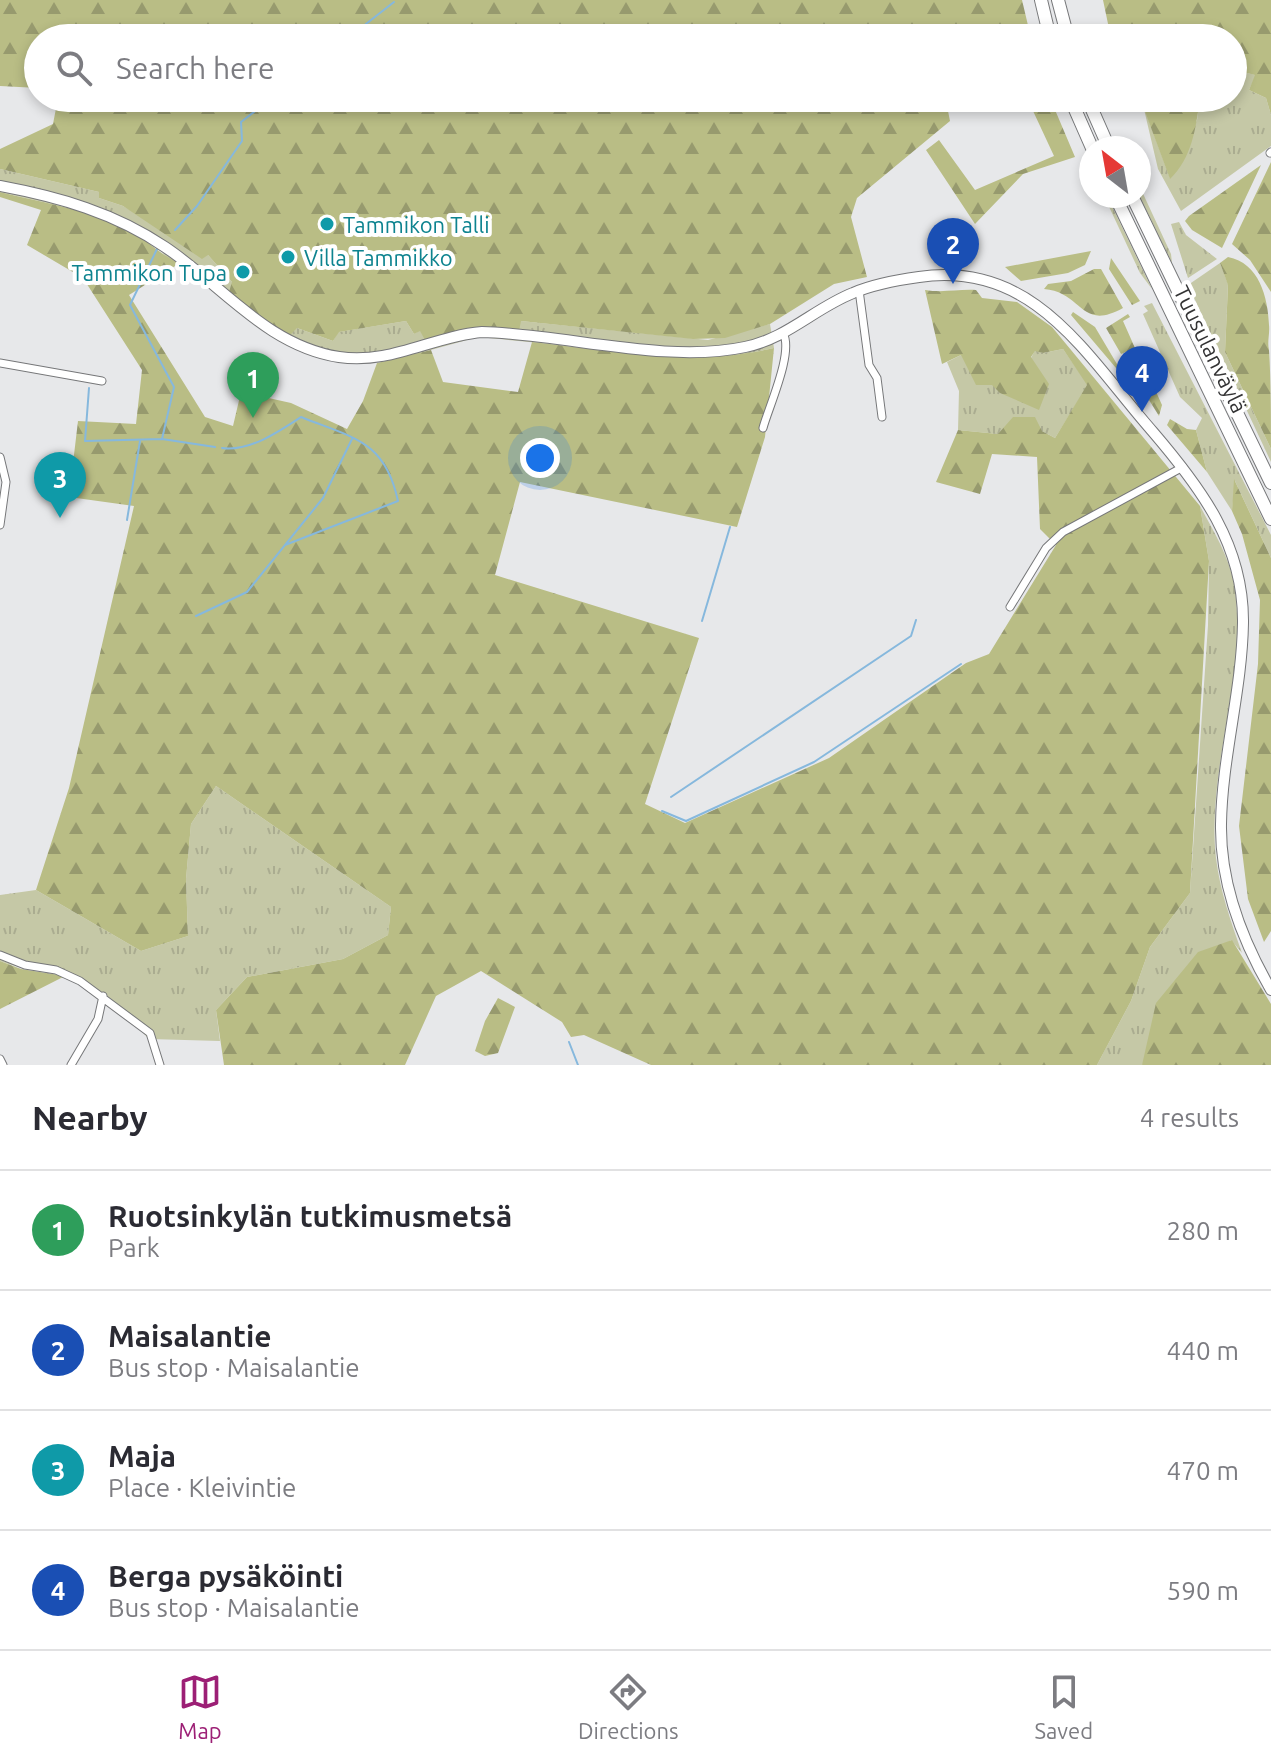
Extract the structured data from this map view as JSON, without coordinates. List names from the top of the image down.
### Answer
{
  "streets": {
    "highway": ["Tuusulanväylä"]
  },
  "places": ["Tammikon Talli", "Villa Tammikko", "Tammikon Tupa"],
  "north": "top left",
  "page": {
    "search": "Search here",
    "pins": [
      "2",
      "4",
      "1",
      "3"
    ],
    "heading": ["Nearby", "4 results"],
    "list": [
      {
        "mark": "1",
        "name": "Ruotsinkylän tutkimusmetsä",
        "note": "Park",
        "value": "280 m"
      },
      {
        "mark": "2",
        "name": "Maisalantie",
        "note": "Bus stop · Maisalantie",
        "value": "440 m"
      },
      {
        "mark": "3",
        "name": "Maja",
        "note": "Place · Kleivintie",
        "value": "470 m"
      },
      {
        "mark": "4",
        "name": "Berga pysäköinti",
        "note": "Bus stop · Maisalantie",
        "value": "590 m"
      }
    ],
    "nav": ["Map", "Directions", "Saved"]
  }
}
